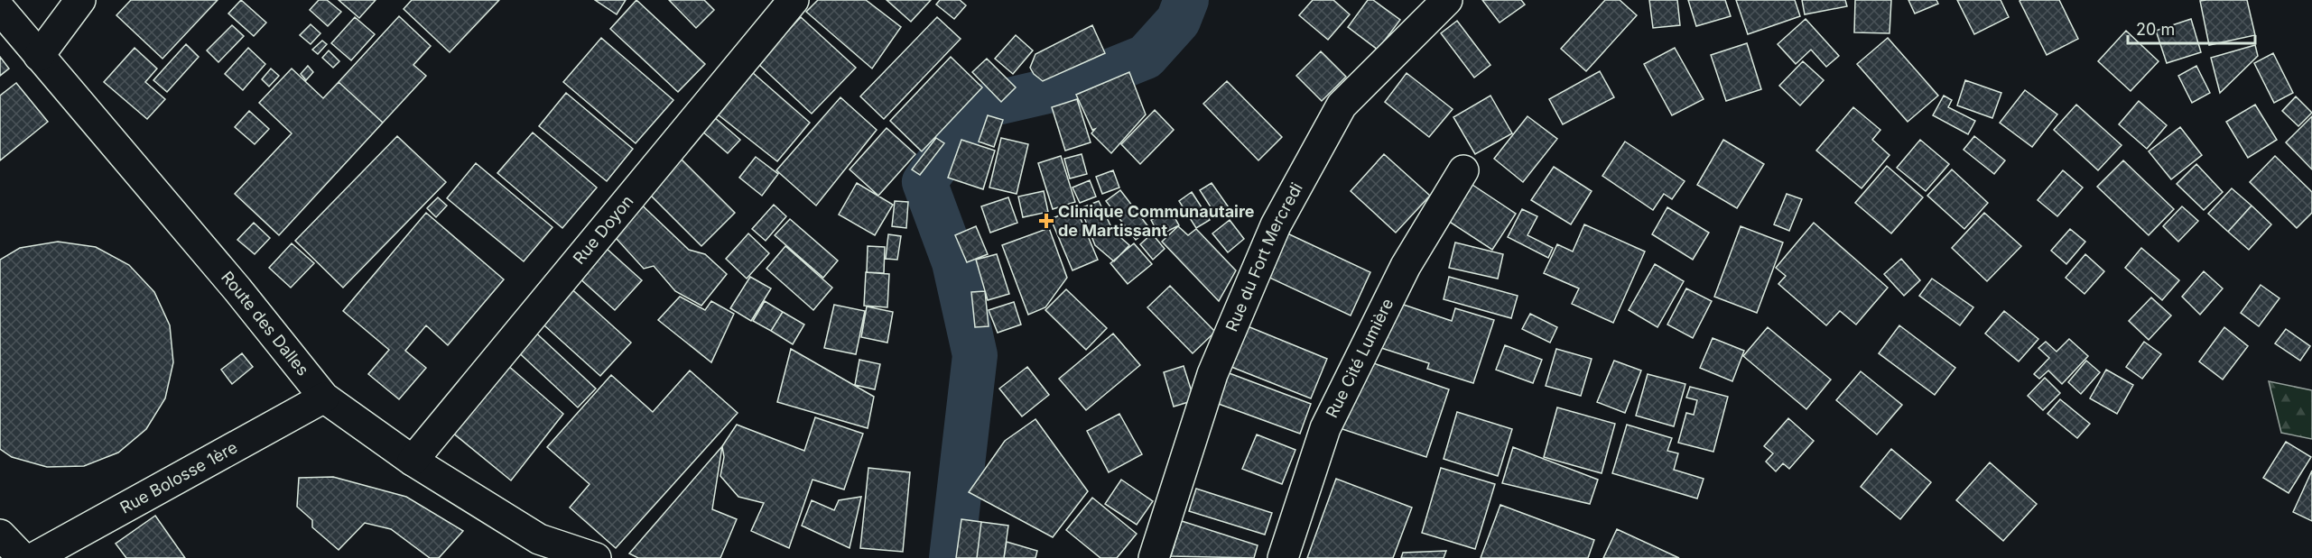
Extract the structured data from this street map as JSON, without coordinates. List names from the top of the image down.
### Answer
{
  "streets": {
    "street": [
      "Rue Doyon",
      "Rue du Fort Mercredi",
      "Route des Dalles",
      "Rue Cité Lumière",
      "Rue Bolosse 1ère"
    ]
  },
  "crossings": [
    ["Rue Doyon", "Route des Dalles"],
    ["Route des Dalles", "Rue Bolosse 1ère"]
  ],
  "places": {
    "health": ["Clinique Communautaire de Martissant"]
  },
  "scale_bar": "20 m"
}
